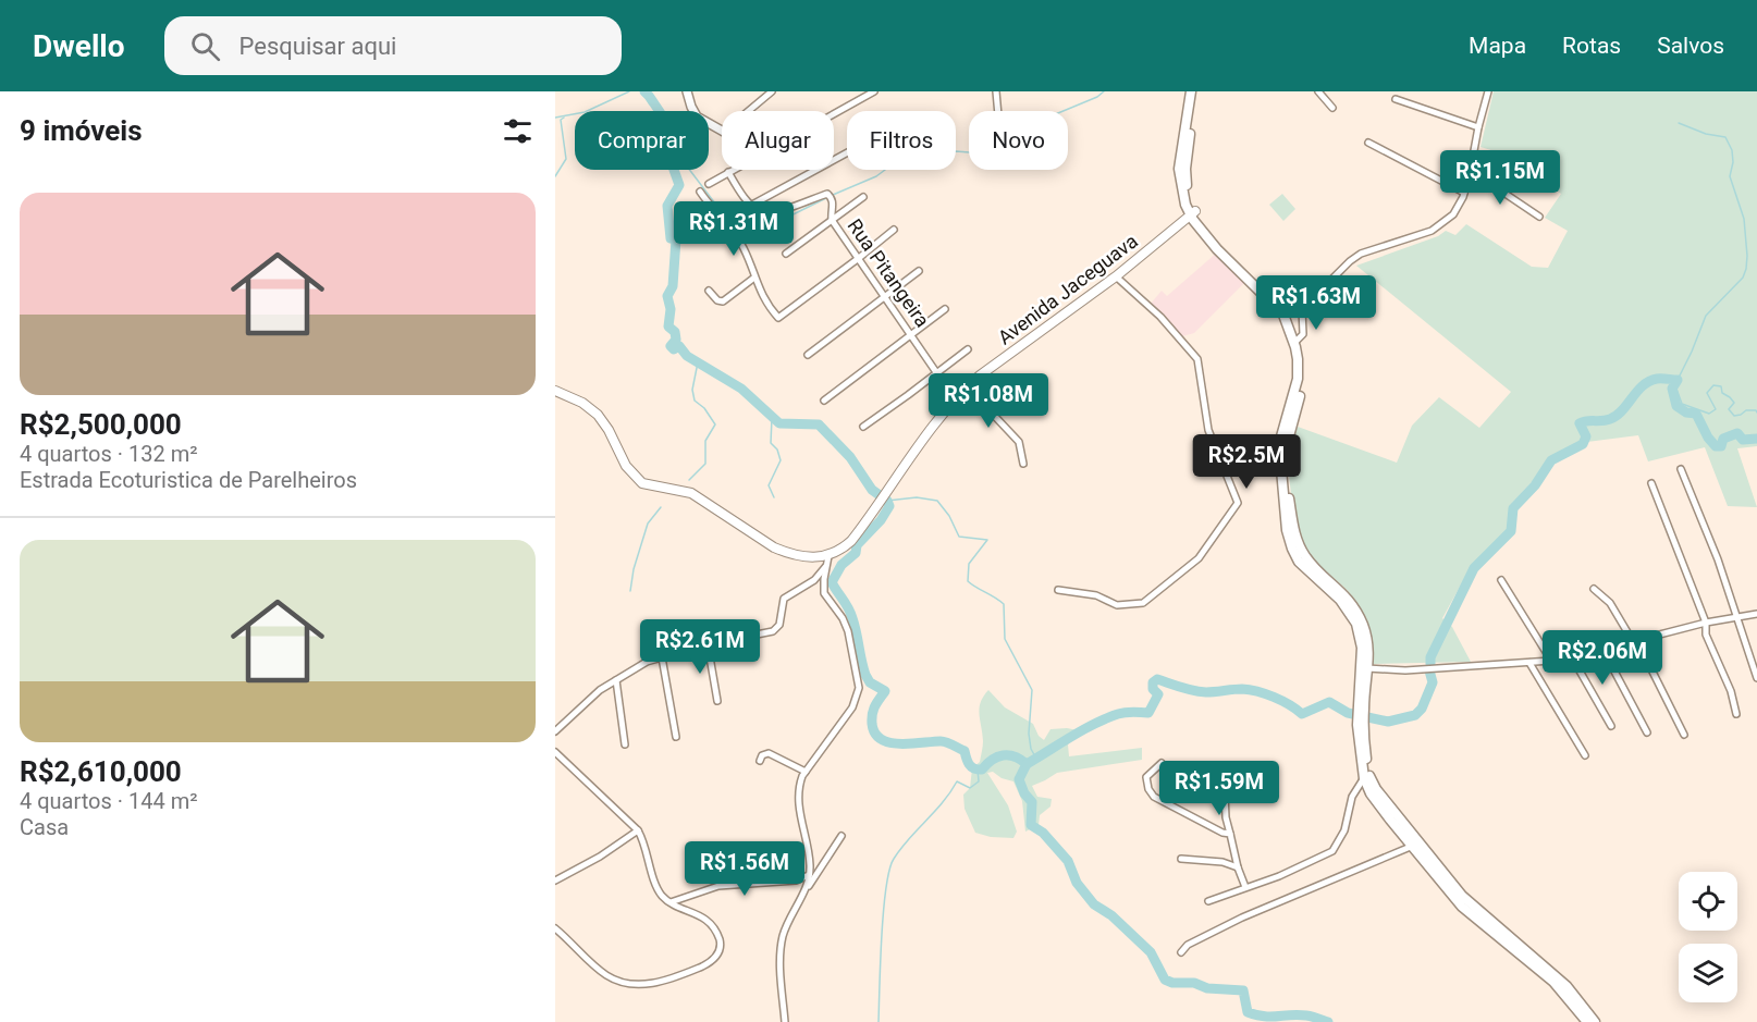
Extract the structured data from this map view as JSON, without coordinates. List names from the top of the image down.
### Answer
{
  "streets": {
    "main road": ["Avenida Jaceguava"],
    "street": ["Rua Pitangeira"]
  },
  "page": {
    "header": "Dwello",
    "search": "Pesquisar aqui",
    "nav": ["Mapa", "Rotas", "Salvos"],
    "heading": "9 imóveis",
    "chip": [
      "Comprar",
      "Alugar",
      "Filtros",
      "Novo"
    ],
    "price": [
      "R$1.15M",
      "R$1.31M",
      "R$1.63M",
      "R$1.08M",
      "R$2.5M",
      "R$2.61M",
      "R$2.06M",
      "R$1.59M",
      "R$1.56M"
    ],
    "list": [
      {
        "name": "R$2,500,000",
        "note": "4 quartos · 132 m² · Estrada Ecoturistica de Parelheiros"
      },
      {
        "name": "R$2,610,000",
        "note": "4 quartos · 144 m² · Casa"
      }
    ]
  }
}
